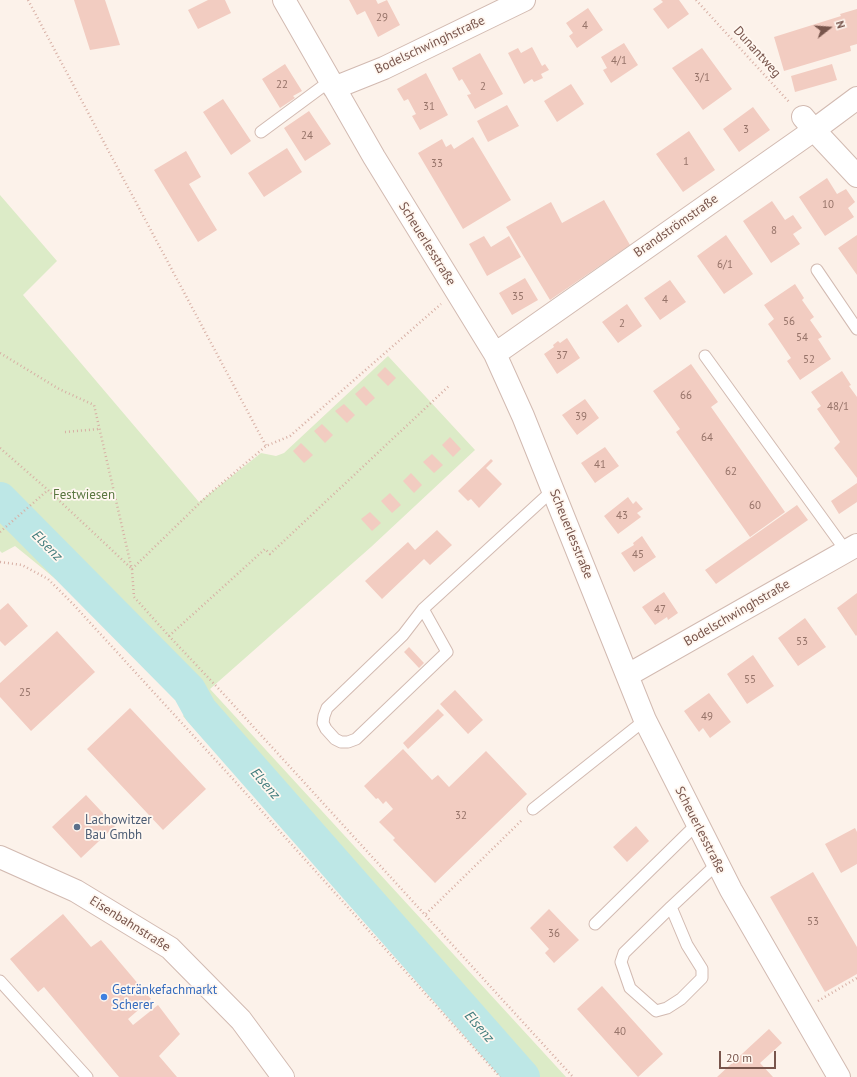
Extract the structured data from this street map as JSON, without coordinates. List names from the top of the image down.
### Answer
{
  "streets": {
    "street": [
      "Bodelschwinghstraße",
      "Brandströmstraße",
      "Scheuerlesstraße",
      "Eisenbahnstraße"
    ],
    "path": ["Dunantweg"]
  },
  "crossings": [
    ["Bodelschwinghstraße", "Scheuerlesstraße"],
    ["Dunantweg", "Brandströmstraße"],
    ["Brandströmstraße", "Scheuerlesstraße"]
  ],
  "water": ["Elsenz"],
  "parks": ["Festwiesen"],
  "places": ["Lachowitzer Bau Gmbh", "Getränkefachmarkt Scherer"],
  "house_numbers": [
    "29",
    "4",
    "4/1",
    "3/1",
    "22",
    "2",
    "31",
    "3",
    "24",
    "1",
    "33",
    "10",
    "8",
    "6/1",
    "35",
    "4",
    "56",
    "2",
    "54",
    "37",
    "52",
    "66",
    "48/1",
    "39",
    "64",
    "41",
    "62",
    "60",
    "43",
    "45",
    "47",
    "53",
    "55",
    "25",
    "49",
    "32",
    "53",
    "36",
    "40"
  ],
  "scale_bar": "20 m",
  "north": "right"
}
